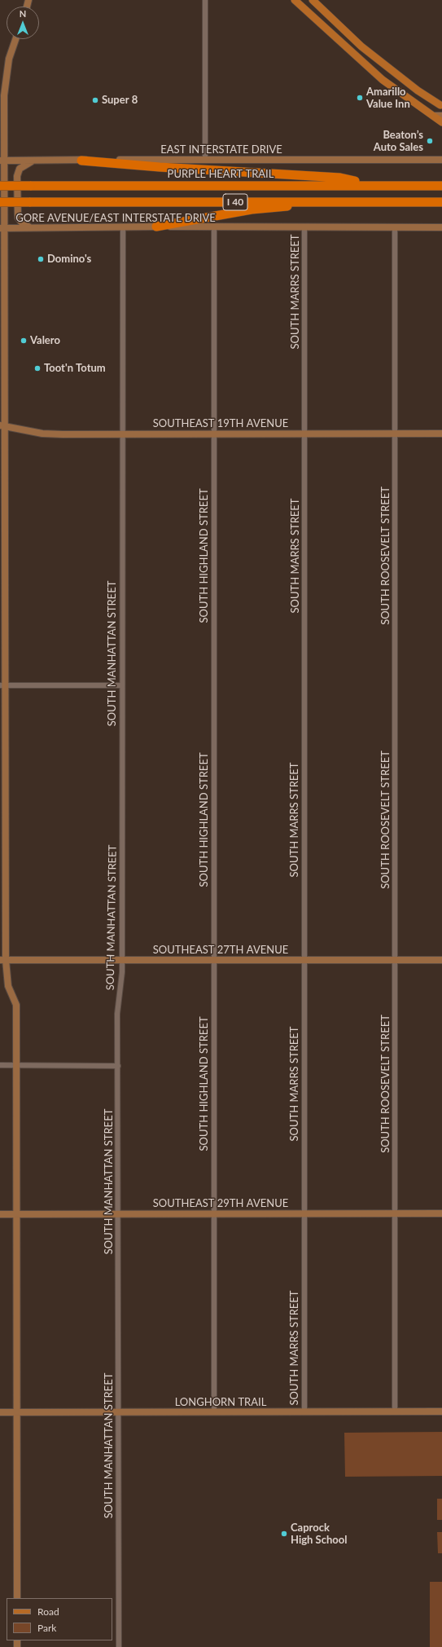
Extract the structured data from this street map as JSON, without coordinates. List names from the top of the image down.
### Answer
{
  "streets": {
    "highway": ["PURPLE HEART TRAIL", "I 40"],
    "street": [
      "EAST INTERSTATE DRIVE",
      "GORE AVENUE/EAST INTERSTATE DRIVE",
      "SOUTH MARRS STREET",
      "SOUTHEAST 19TH AVENUE",
      "SOUTH HIGHLAND STREET",
      "SOUTH ROOSEVELT STREET",
      "SOUTH MANHATTAN STREET",
      "SOUTHEAST 27TH AVENUE",
      "SOUTHEAST 29TH AVENUE",
      "LONGHORN TRAIL"
    ]
  },
  "crossings": [
    ["GORE AVENUE/EAST INTERSTATE DRIVE", "SOUTH MARRS STREET"],
    ["GORE AVENUE/EAST INTERSTATE DRIVE", "SOUTH HIGHLAND STREET"],
    ["GORE AVENUE/EAST INTERSTATE DRIVE", "SOUTH ROOSEVELT STREET"],
    ["GORE AVENUE/EAST INTERSTATE DRIVE", "SOUTH MANHATTAN STREET"],
    ["SOUTH MARRS STREET", "SOUTHEAST 19TH AVENUE"],
    ["SOUTH MARRS STREET", "SOUTHEAST 27TH AVENUE"],
    ["SOUTH MARRS STREET", "SOUTHEAST 29TH AVENUE"],
    ["SOUTH MARRS STREET", "LONGHORN TRAIL"],
    ["SOUTHEAST 19TH AVENUE", "SOUTH HIGHLAND STREET"],
    ["SOUTHEAST 19TH AVENUE", "SOUTH ROOSEVELT STREET"],
    ["SOUTHEAST 19TH AVENUE", "SOUTH MANHATTAN STREET"],
    ["SOUTH HIGHLAND STREET", "SOUTHEAST 27TH AVENUE"],
    ["SOUTH HIGHLAND STREET", "SOUTHEAST 29TH AVENUE"],
    ["SOUTH HIGHLAND STREET", "LONGHORN TRAIL"],
    ["SOUTH ROOSEVELT STREET", "SOUTHEAST 27TH AVENUE"],
    ["SOUTH ROOSEVELT STREET", "SOUTHEAST 29TH AVENUE"],
    ["SOUTH ROOSEVELT STREET", "LONGHORN TRAIL"],
    ["SOUTH MANHATTAN STREET", "SOUTHEAST 27TH AVENUE"],
    ["SOUTH MANHATTAN STREET", "SOUTHEAST 29TH AVENUE"],
    ["SOUTH MANHATTAN STREET", "LONGHORN TRAIL"]
  ],
  "places": [
    "Amarillo Value Inn",
    "Super 8",
    "Beaton’s Auto Sales",
    "Domino's",
    "Valero",
    "Toot'n Totum",
    "Caprock High School"
  ],
  "legend": ["Road", "Park"],
  "north": "top"
}
